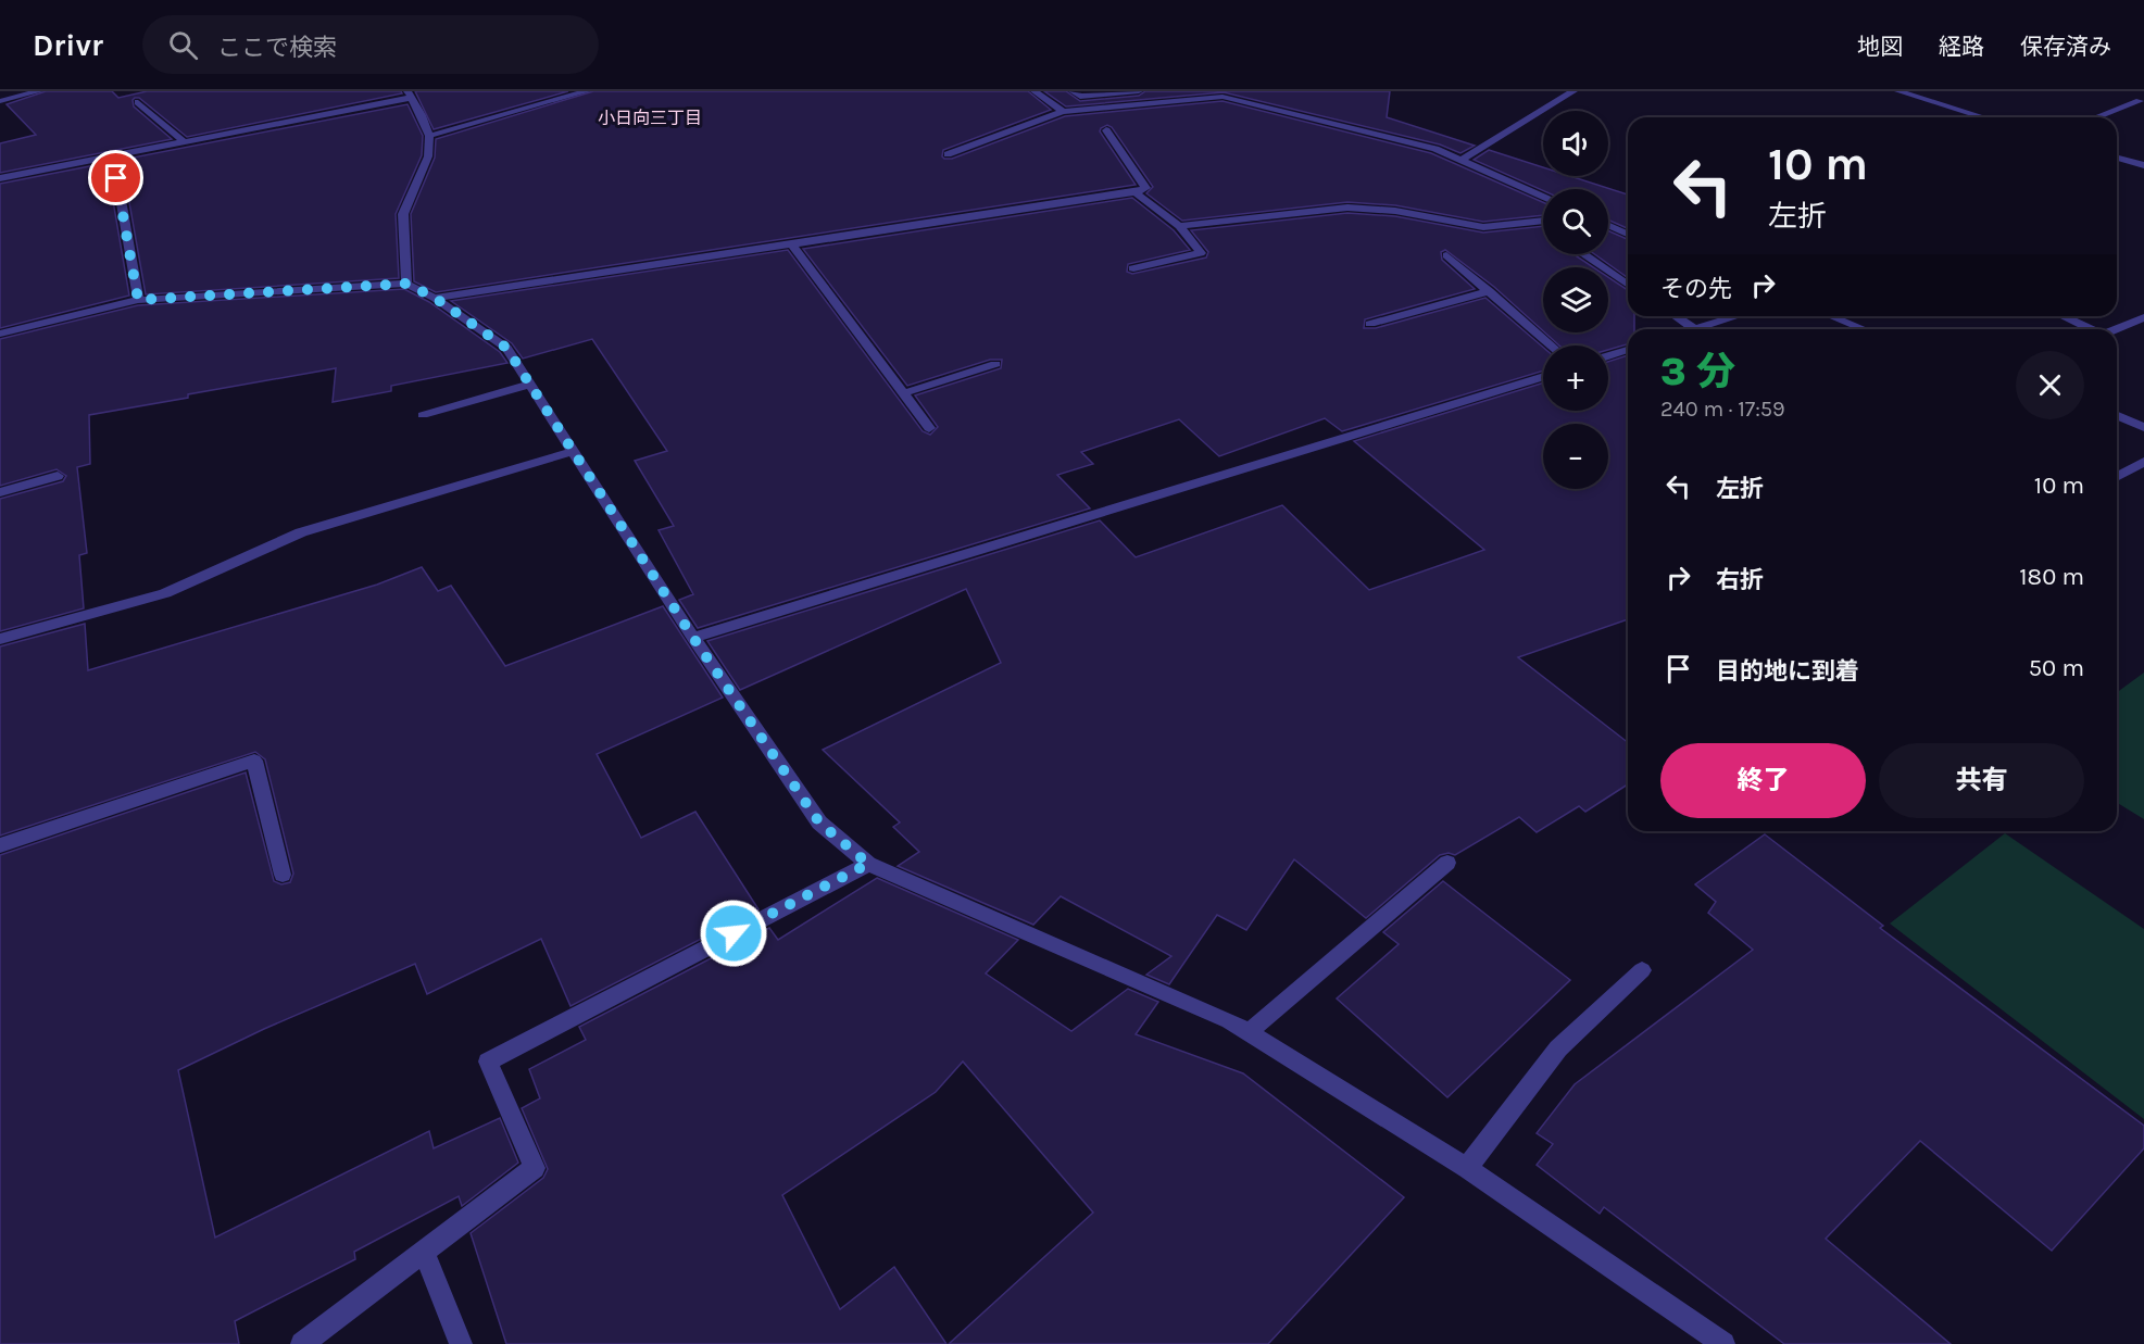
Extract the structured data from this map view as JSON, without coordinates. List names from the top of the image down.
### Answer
{
  "districts": ["小日向三丁目"],
  "page": {
    "header": "Drivr",
    "search": "ここで検索",
    "nav": ["地図", "経路", "保存済み"],
    "map_buttons": ["+", "−"],
    "turn": ["10 m", "左折"],
    "then": "その先",
    "heading": ["3 分", "240 m · 17:59"],
    "list": [
      {
        "name": "左折",
        "value": "10 m"
      },
      {
        "name": "右折",
        "value": "180 m"
      },
      {
        "name": "目的地に到着",
        "value": "50 m"
      }
    ],
    "buttons": ["終了", "共有"]
  }
}
